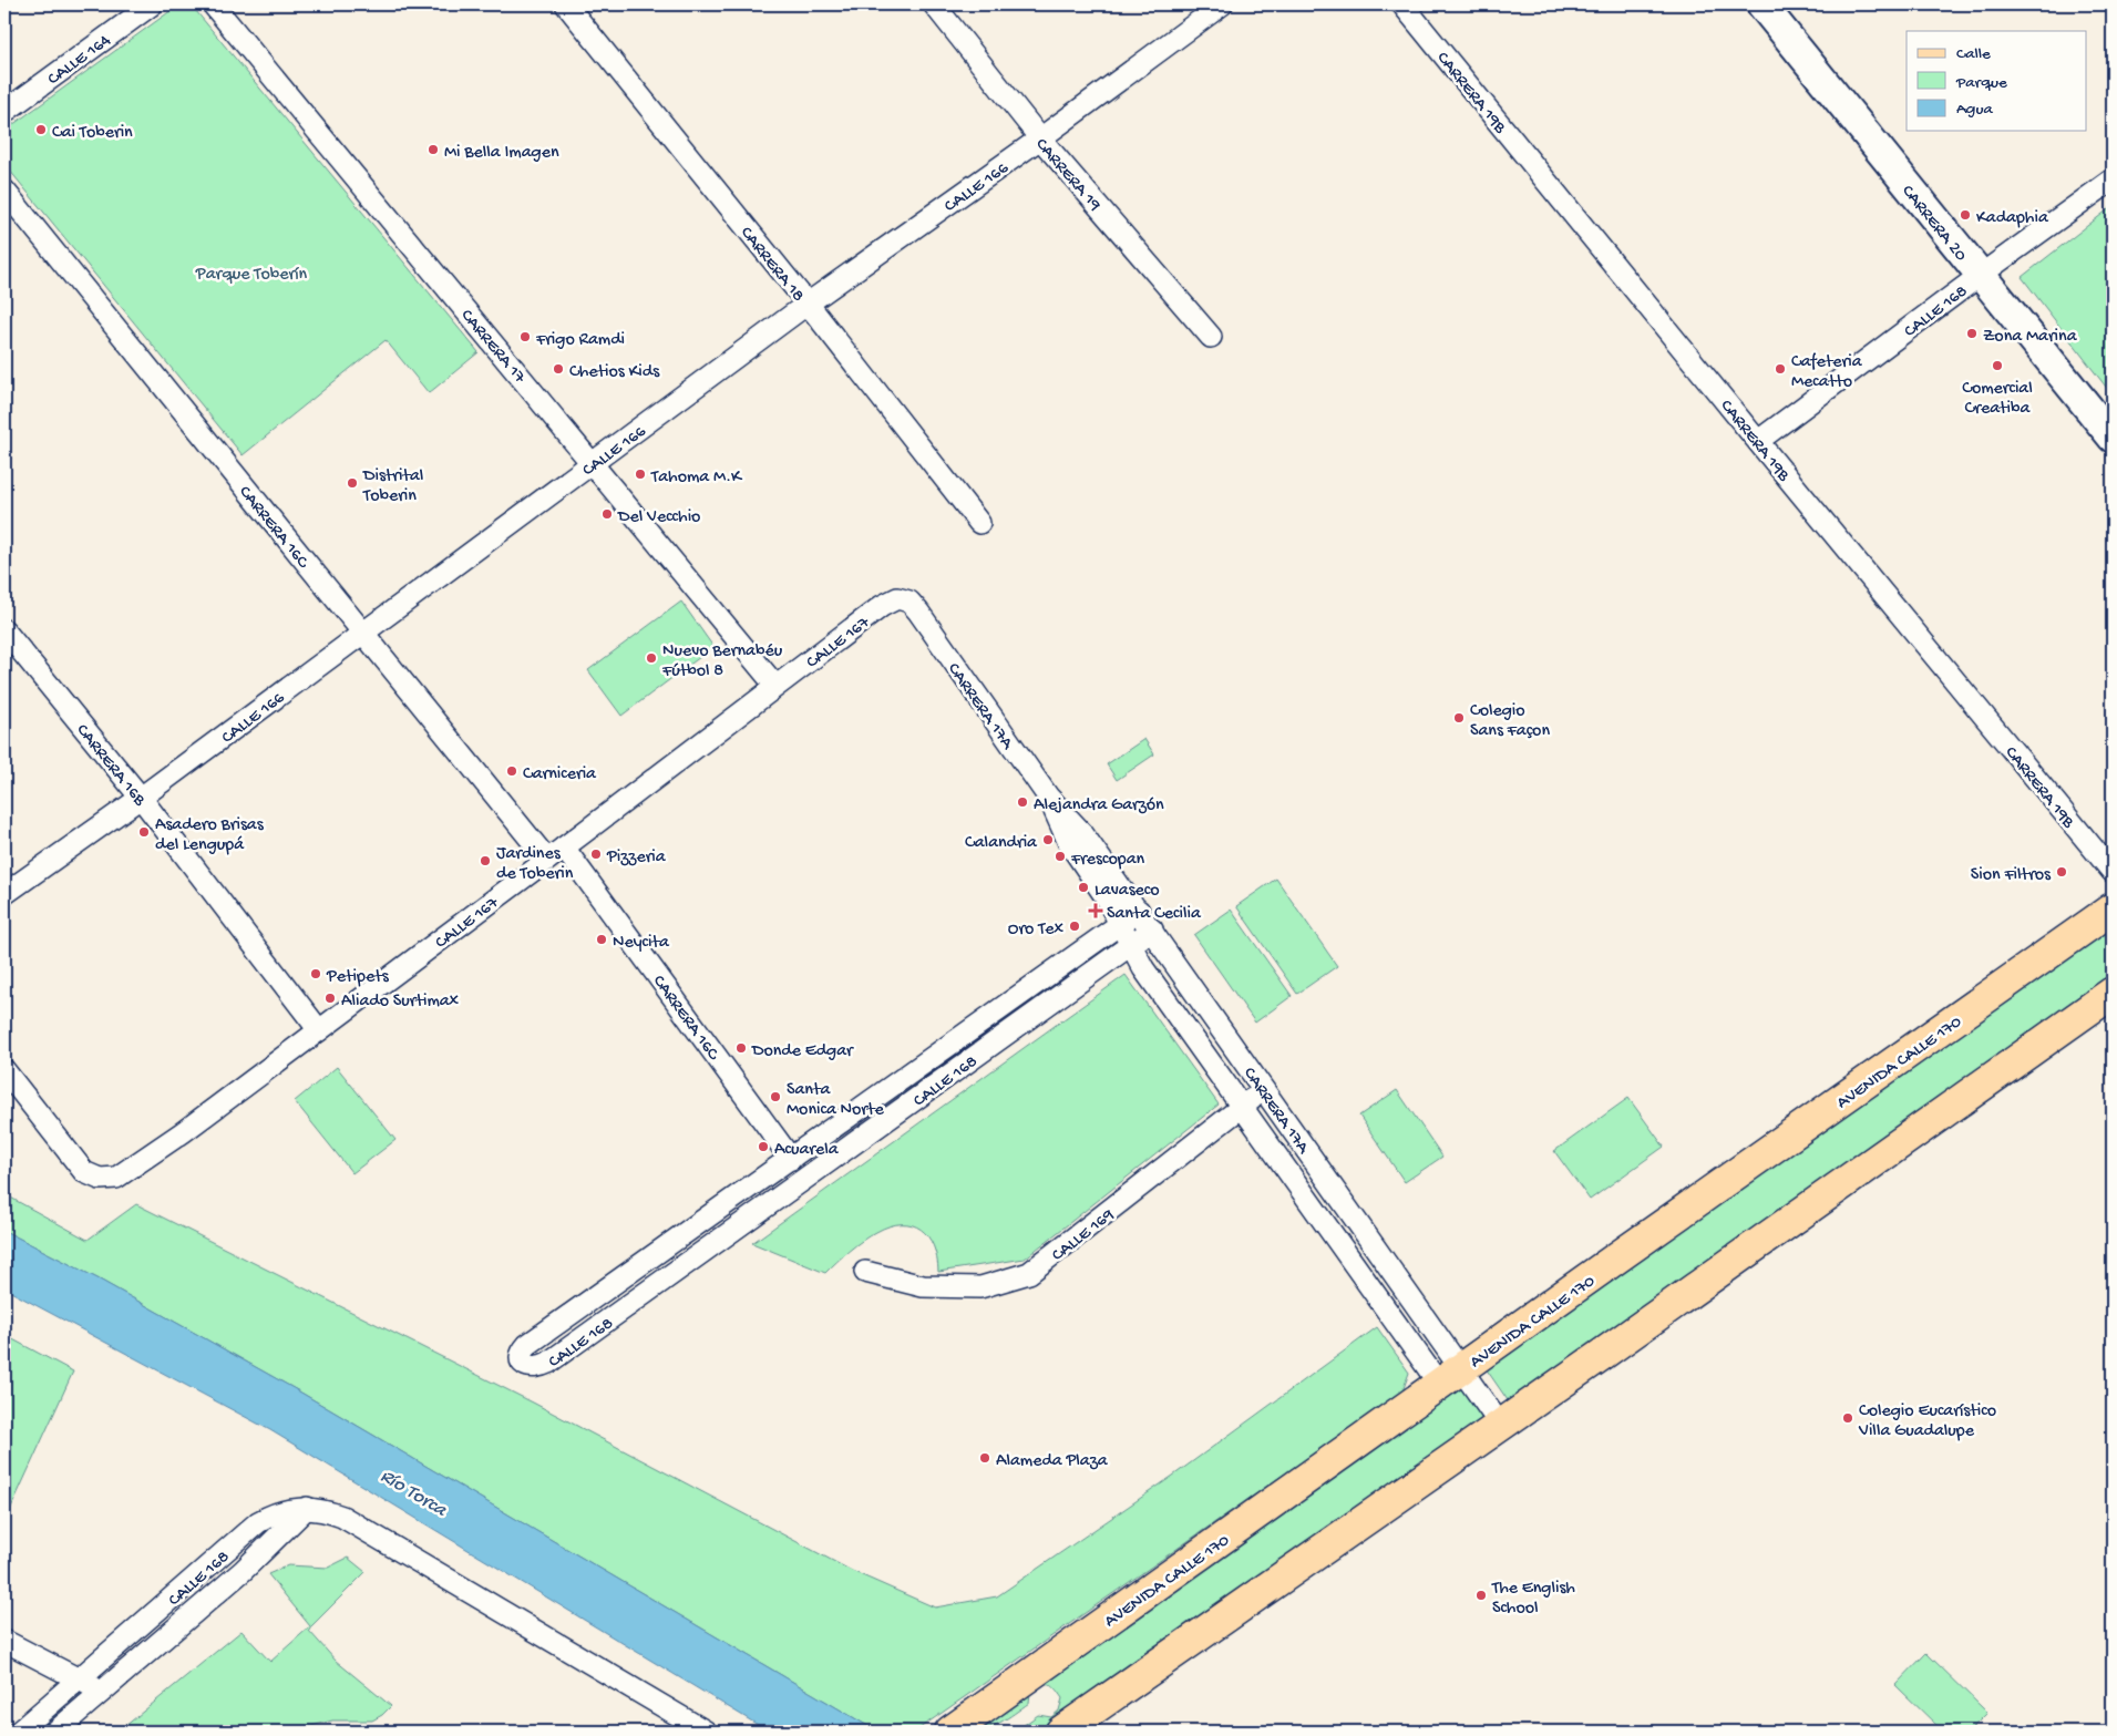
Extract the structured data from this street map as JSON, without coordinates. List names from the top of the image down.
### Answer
{
  "streets": {
    "main road": ["CARRERA 20", "AVENIDA CALLE 170"],
    "street": [
      "CALLE 164",
      "CARRERA 19B",
      "CARRERA 19",
      "CALLE 166",
      "CARRERA 18",
      "CALLE 168",
      "CARRERA 17",
      "CARRERA 16C",
      "CALLE 167",
      "CARRERA 17A",
      "CARRERA 16B",
      "CALLE 169"
    ]
  },
  "crossings": [
    ["CARRERA 19B", "CALLE 168"],
    ["CARRERA 19", "CALLE 166"],
    ["CALLE 166", "CARRERA 18"],
    ["CALLE 166", "CARRERA 17"],
    ["CALLE 166", "CARRERA 16C"],
    ["CALLE 166", "CARRERA 16B"],
    ["CARRERA 20", "CALLE 168"],
    ["CALLE 168", "CARRERA 16C"],
    ["CALLE 168", "CARRERA 17A"],
    ["CARRERA 17", "CALLE 167"],
    ["CARRERA 16C", "CALLE 167"],
    ["CALLE 167", "CARRERA 17A"],
    ["CALLE 167", "CARRERA 16B"],
    ["CARRERA 17A", "AVENIDA CALLE 170"],
    ["CARRERA 17A", "CALLE 169"]
  ],
  "water": ["Río Torca"],
  "parks": ["Parque Toberín"],
  "places": {
    "other": [
      "Cai Toberin",
      "Mi Bella Imagen",
      "Kadaphia",
      "Zona Marina",
      "Frigo Ramdi",
      "Comercial Creatiba",
      "Chetios Kids",
      "Cafeteria Mecatto",
      "Tahoma M.K",
      "Distrital Toberin",
      "Del Vecchio",
      "Nuevo Bernabéu Fútbol 8",
      "Colegio Sans Façon",
      "Carniceria",
      "Alejandra Garzón",
      "Asadero Brisas del Lengupá",
      "Calandria",
      "Pizzeria",
      "Frescopan",
      "Jardines de Toberin",
      "Sion Filtros",
      "Lavaseco",
      "Oro Tex",
      "Neycita",
      "Petipets",
      "Aliado Surtimax",
      "Donde Edgar",
      "Santa Monica Norte",
      "Acuarela",
      "Colegio Eucarístico Villa Guadalupe",
      "Alameda Plaza",
      "The English School"
    ],
    "health": ["Santa Cecilia"]
  },
  "legend": ["Calle", "Parque", "Agua"]
}
